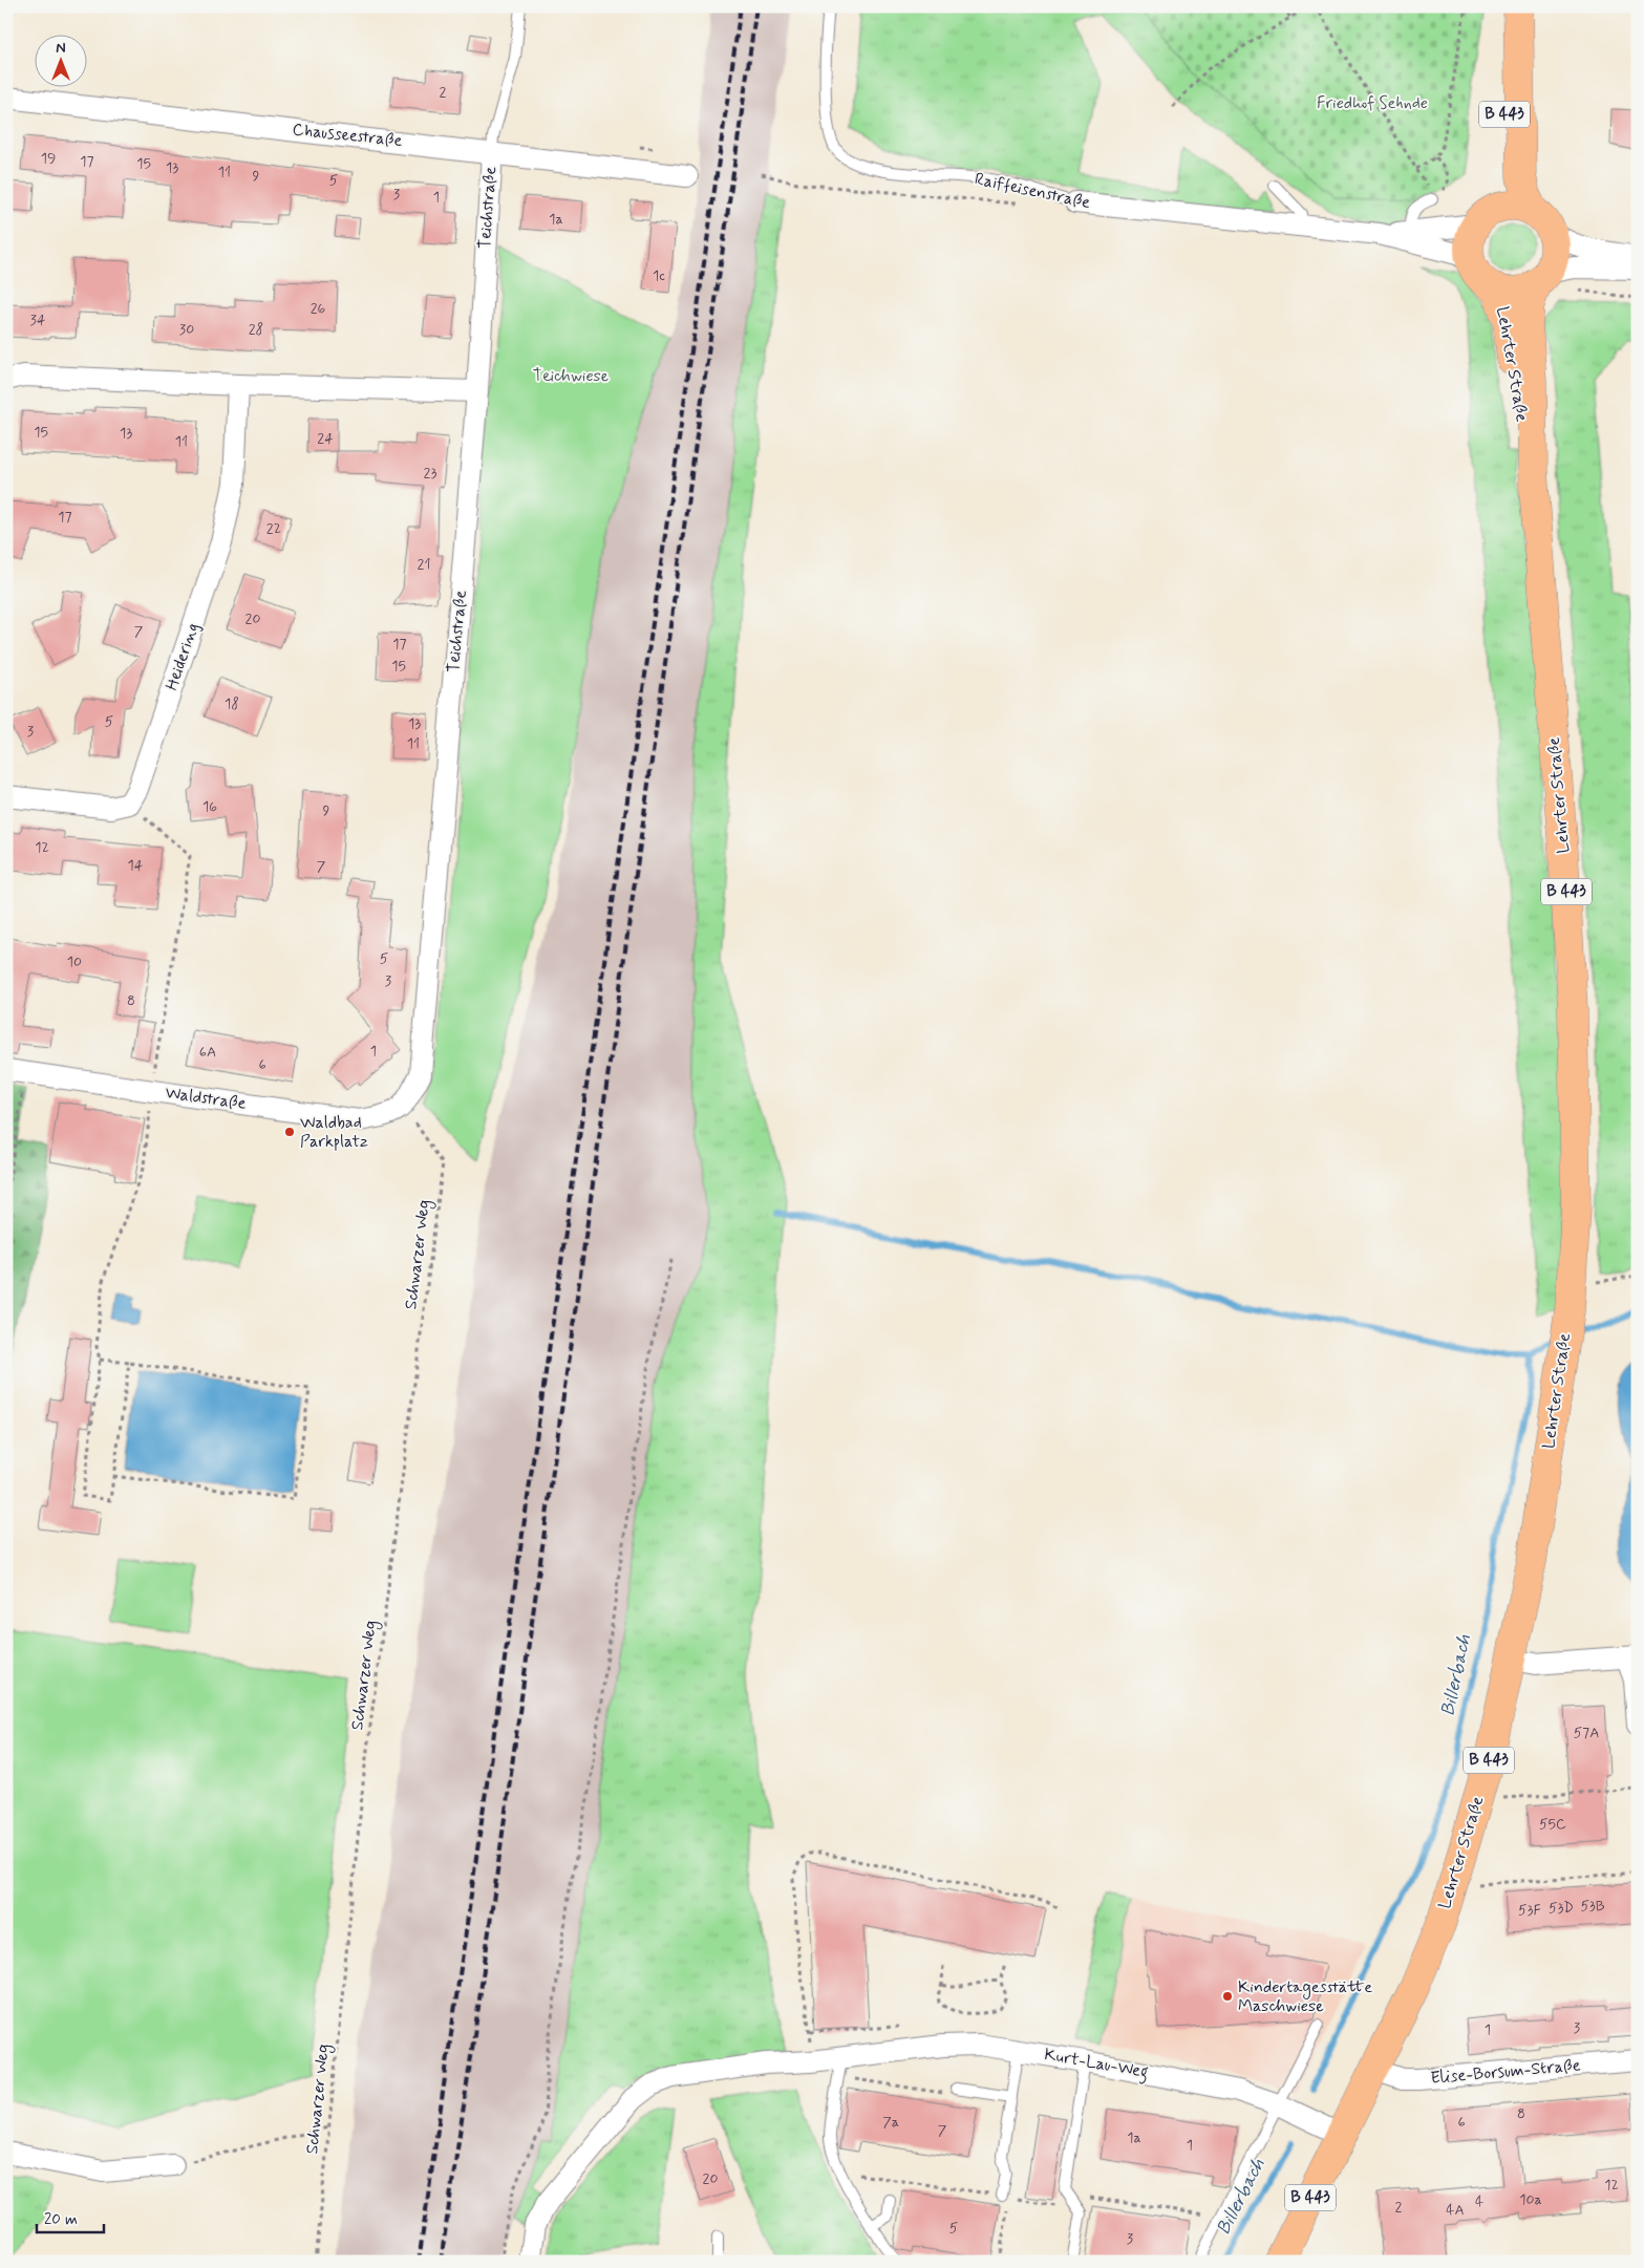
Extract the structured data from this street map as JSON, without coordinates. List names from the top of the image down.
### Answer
{
  "streets": {
    "main road": ["B 443", "Lehrter Straße"],
    "street": [
      "Chausseestraße",
      "Raiffeisenstraße",
      "Teichstraße",
      "Heidering",
      "Waldstraße",
      "Kurt-Lau-Weg",
      "Elise-Borsum-Straße"
    ],
    "path": ["Schwarzer Weg"]
  },
  "crossings": [
    ["B 443", "Raiffeisenstraße"],
    ["B 443", "Lehrter Straße"],
    ["Chausseestraße", "Teichstraße"],
    ["Raiffeisenstraße", "Lehrter Straße"],
    ["Teichstraße", "Waldstraße"],
    ["Teichstraße", "Schwarzer Weg"],
    ["Lehrter Straße", "Kurt-Lau-Weg"],
    ["Lehrter Straße", "Elise-Borsum-Straße"],
    ["Waldstraße", "Schwarzer Weg"]
  ],
  "water": ["Billerbach"],
  "parks": ["Friedhof Sehnde", "Teichwiese"],
  "places": ["Waldbad Parkplatz", "Kindertagesstätte Maschwiese"],
  "house_numbers": [
    "2",
    "19",
    "17",
    "15",
    "13",
    "11",
    "9",
    "5",
    "3",
    "1",
    "1a",
    "1c",
    "26",
    "34",
    "30",
    "28",
    "15",
    "13",
    "24",
    "11",
    "23",
    "17",
    "22",
    "21",
    "20",
    "7",
    "17",
    "15",
    "18",
    "5",
    "13",
    "3",
    "11",
    "16",
    "9",
    "12",
    "14",
    "7",
    "5",
    "10",
    "3",
    "8",
    "1",
    "6A",
    "6",
    "57A",
    "55C",
    "53B",
    "53D",
    "53F",
    "3",
    "1",
    "8",
    "7a",
    "6",
    "7",
    "1a",
    "1",
    "20",
    "12",
    "10a",
    "4",
    "2",
    "4A",
    "5",
    "3"
  ],
  "scale_bar": "20 m",
  "north": "top"
}
